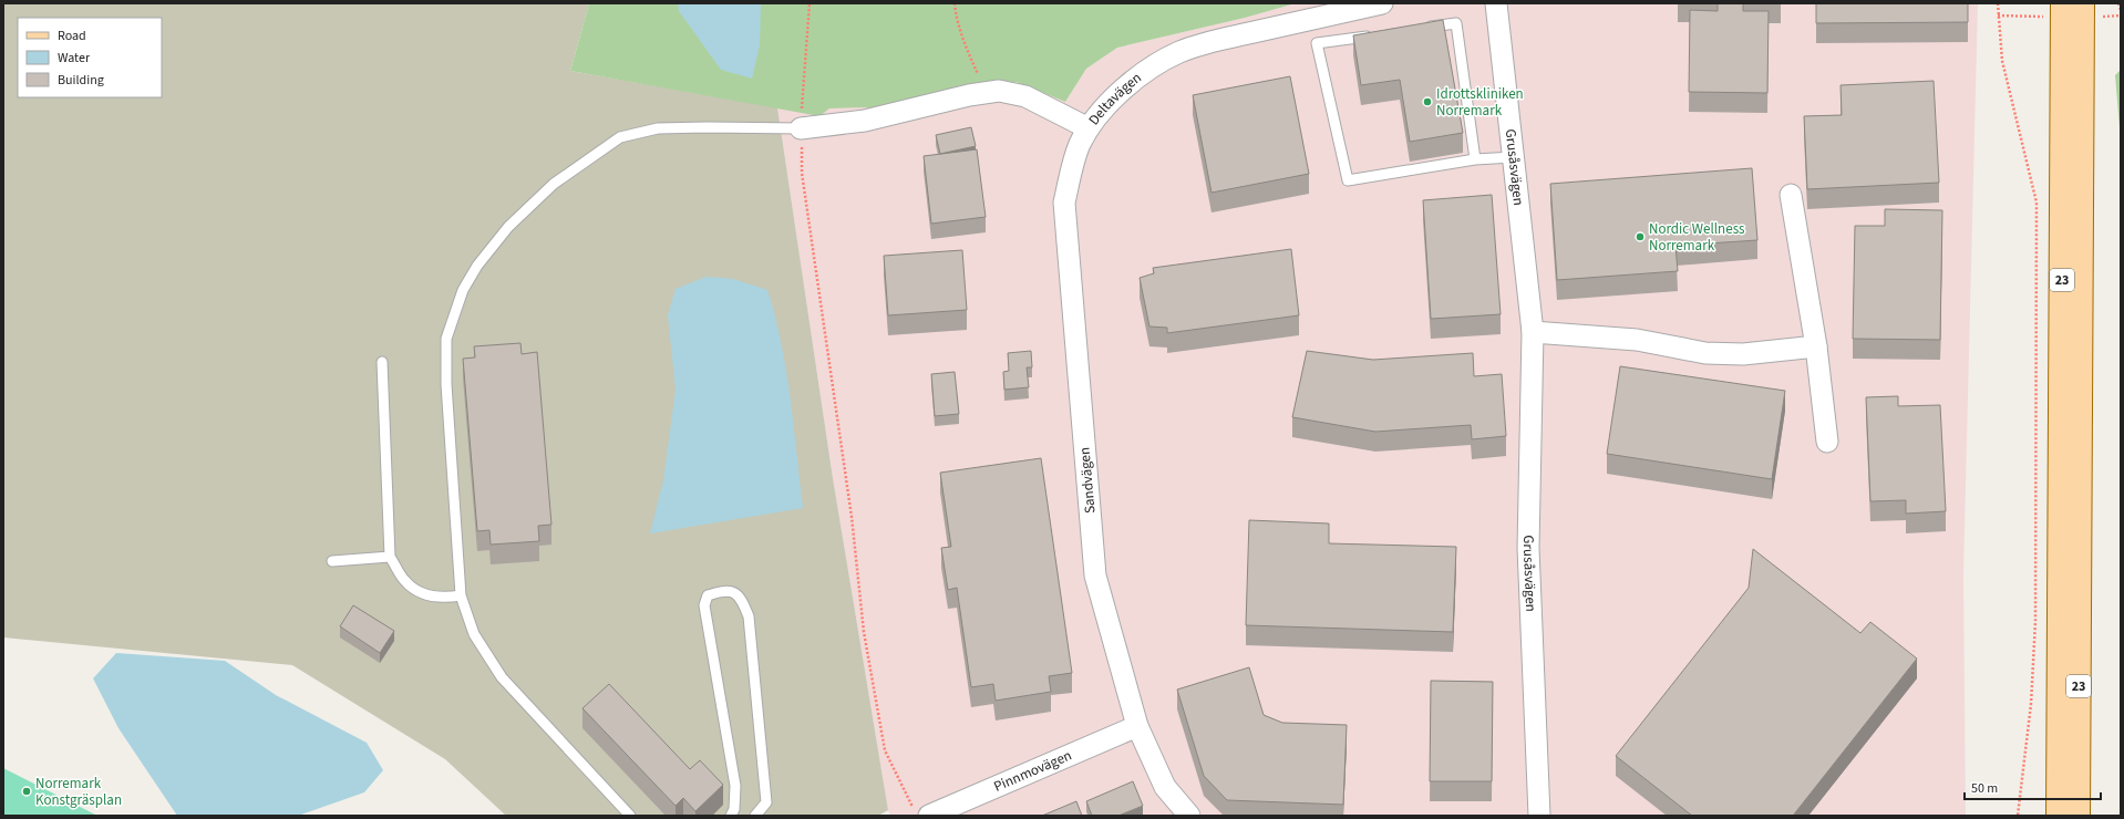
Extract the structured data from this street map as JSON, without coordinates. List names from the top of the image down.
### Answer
{
  "streets": {
    "main road": ["23"],
    "street": [
      "Deltavägen",
      "Grusåsvägen",
      "Sandvägen",
      "Pinnmovägen"
    ]
  },
  "crossings": [
    ["Deltavägen", "Sandvägen"],
    ["Sandvägen", "Pinnmovägen"]
  ],
  "places": ["Idrottskliniken Norremark", "Nordic Wellness Norremark", "Norremark Konstgräsplan"],
  "legend": ["Road", "Water", "Building"],
  "scale_bar": "50 m"
}
